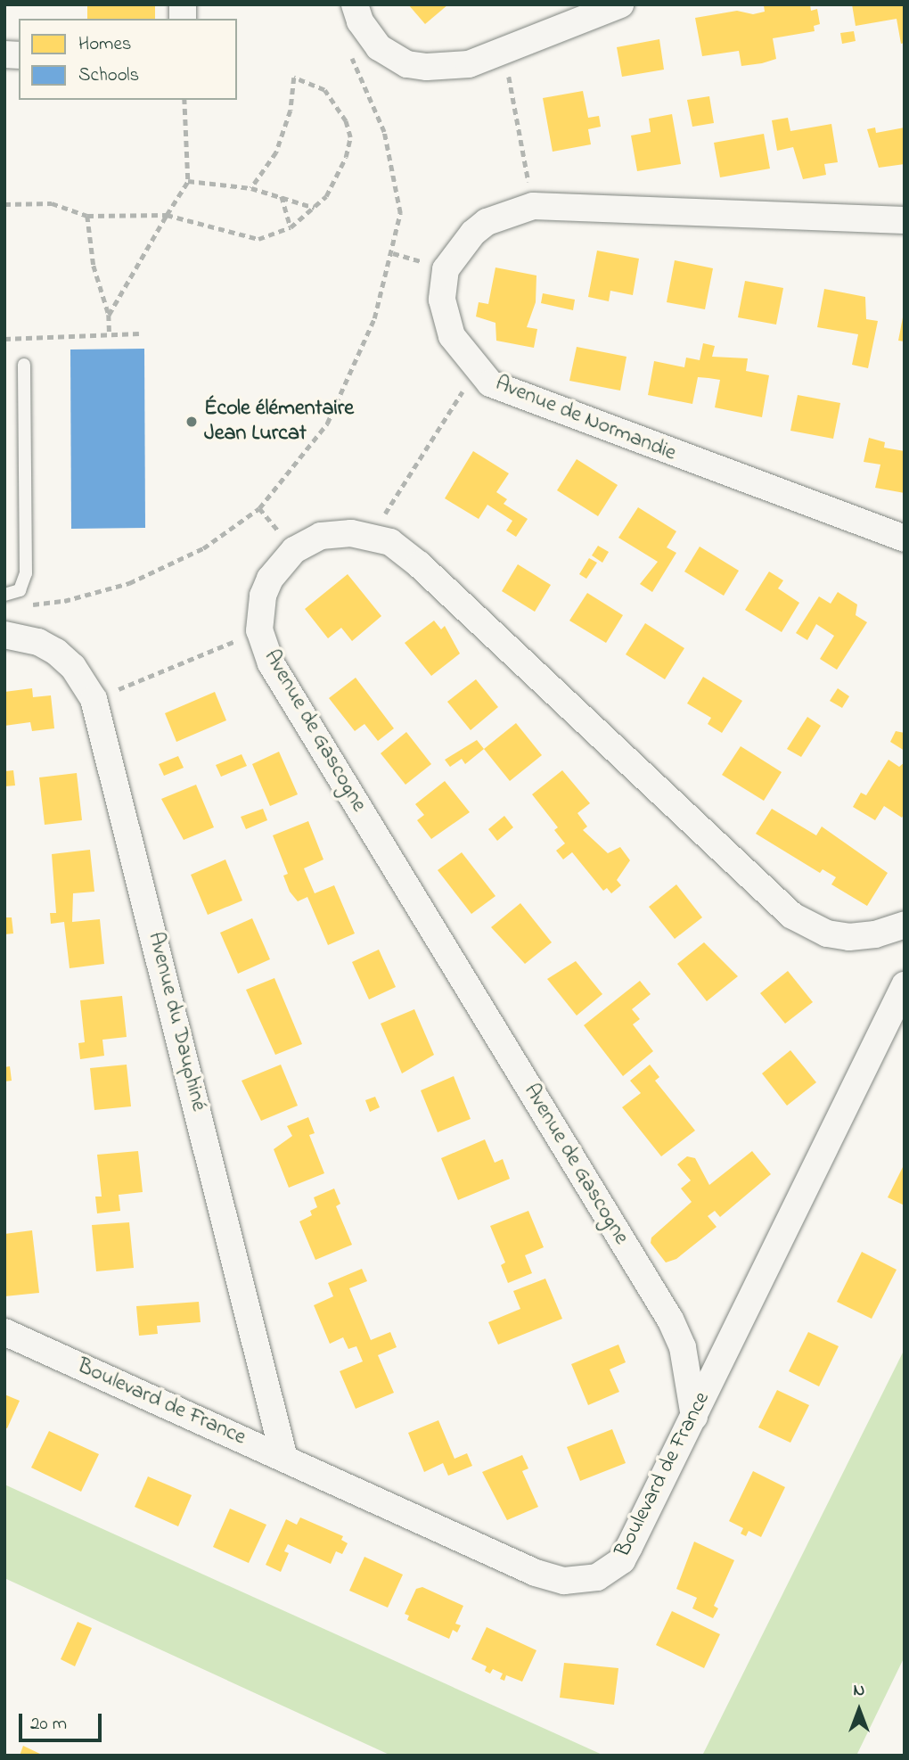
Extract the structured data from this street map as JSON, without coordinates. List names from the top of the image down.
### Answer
{
  "streets": {
    "street": [
      "Avenue de Normandie",
      "Avenue de Gascogne",
      "Avenue du Dauphiné",
      "Boulevard de France"
    ]
  },
  "crossings": [
    ["Avenue de Gascogne", "Boulevard de France"],
    ["Avenue du Dauphiné", "Boulevard de France"]
  ],
  "places": ["École élémentaire Jean Lurcat"],
  "legend": ["Homes", "Schools"],
  "scale_bar": "20 m",
  "north": "top"
}
